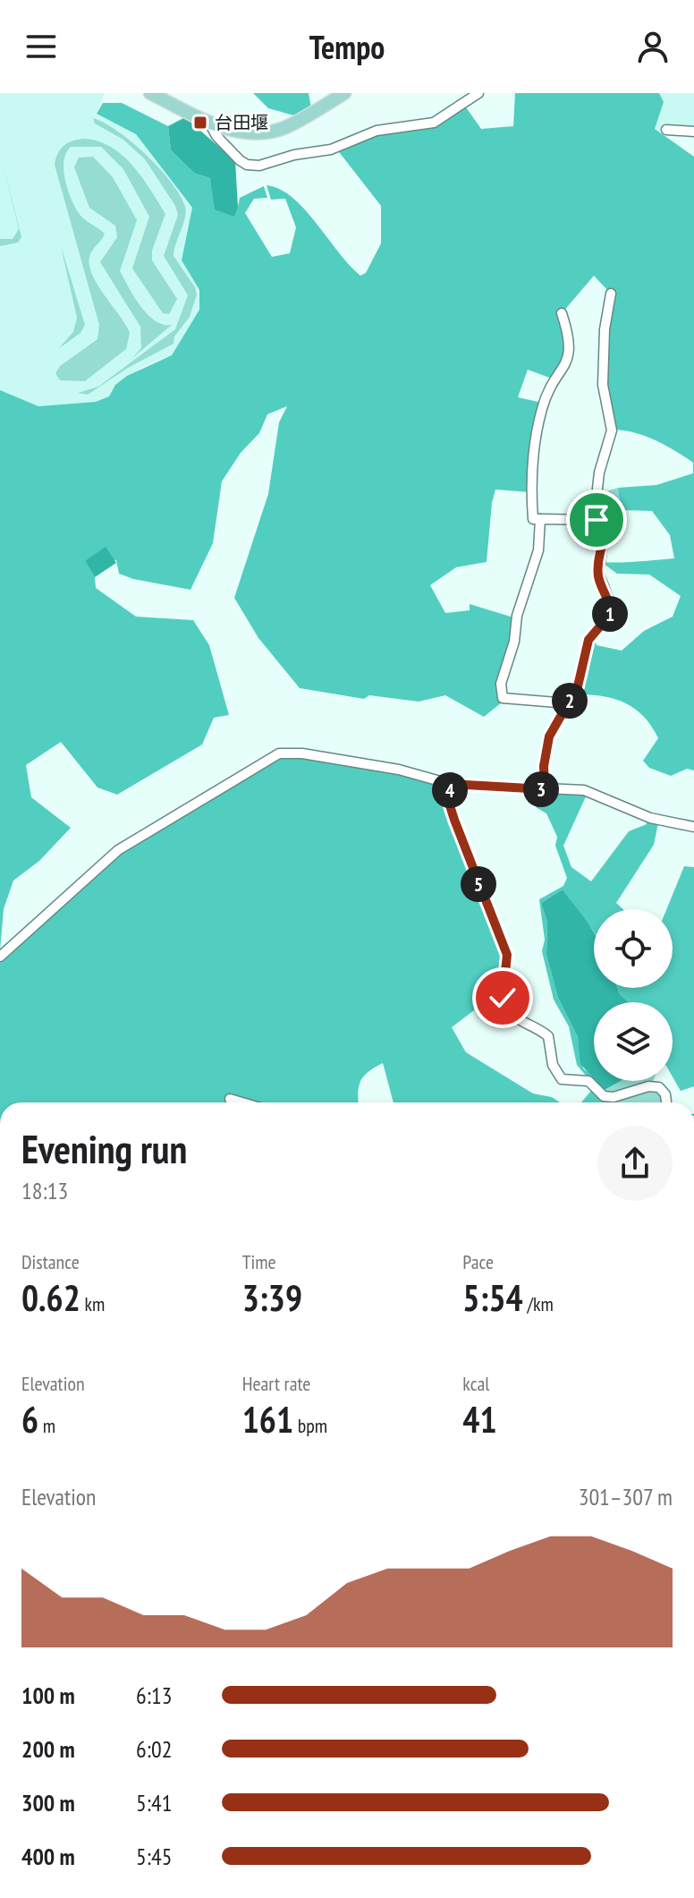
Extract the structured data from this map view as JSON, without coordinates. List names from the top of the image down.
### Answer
{
  "places": {
    "transit": ["台田堰"]
  },
  "page": {
    "header": "Tempo",
    "pins": [
      "1",
      "2",
      "3",
      "4",
      "5"
    ],
    "heading": ["Evening run", "18:13"],
    "stats": [
      ["Distance", "0.62 km"],
      ["Time", "3:39"],
      ["Pace", "5:54 /km"],
      ["Elevation", "6 m"],
      ["Heart rate", "161 bpm"],
      ["kcal", "41"]
    ],
    "chart": ["Elevation", "301–307 m"],
    "list": [
      {
        "name": "100 m",
        "note": "6:13"
      },
      {
        "name": "200 m",
        "note": "6:02"
      },
      {
        "name": "300 m",
        "note": "5:41"
      },
      {
        "name": "400 m",
        "note": "5:45"
      }
    ]
  }
}
